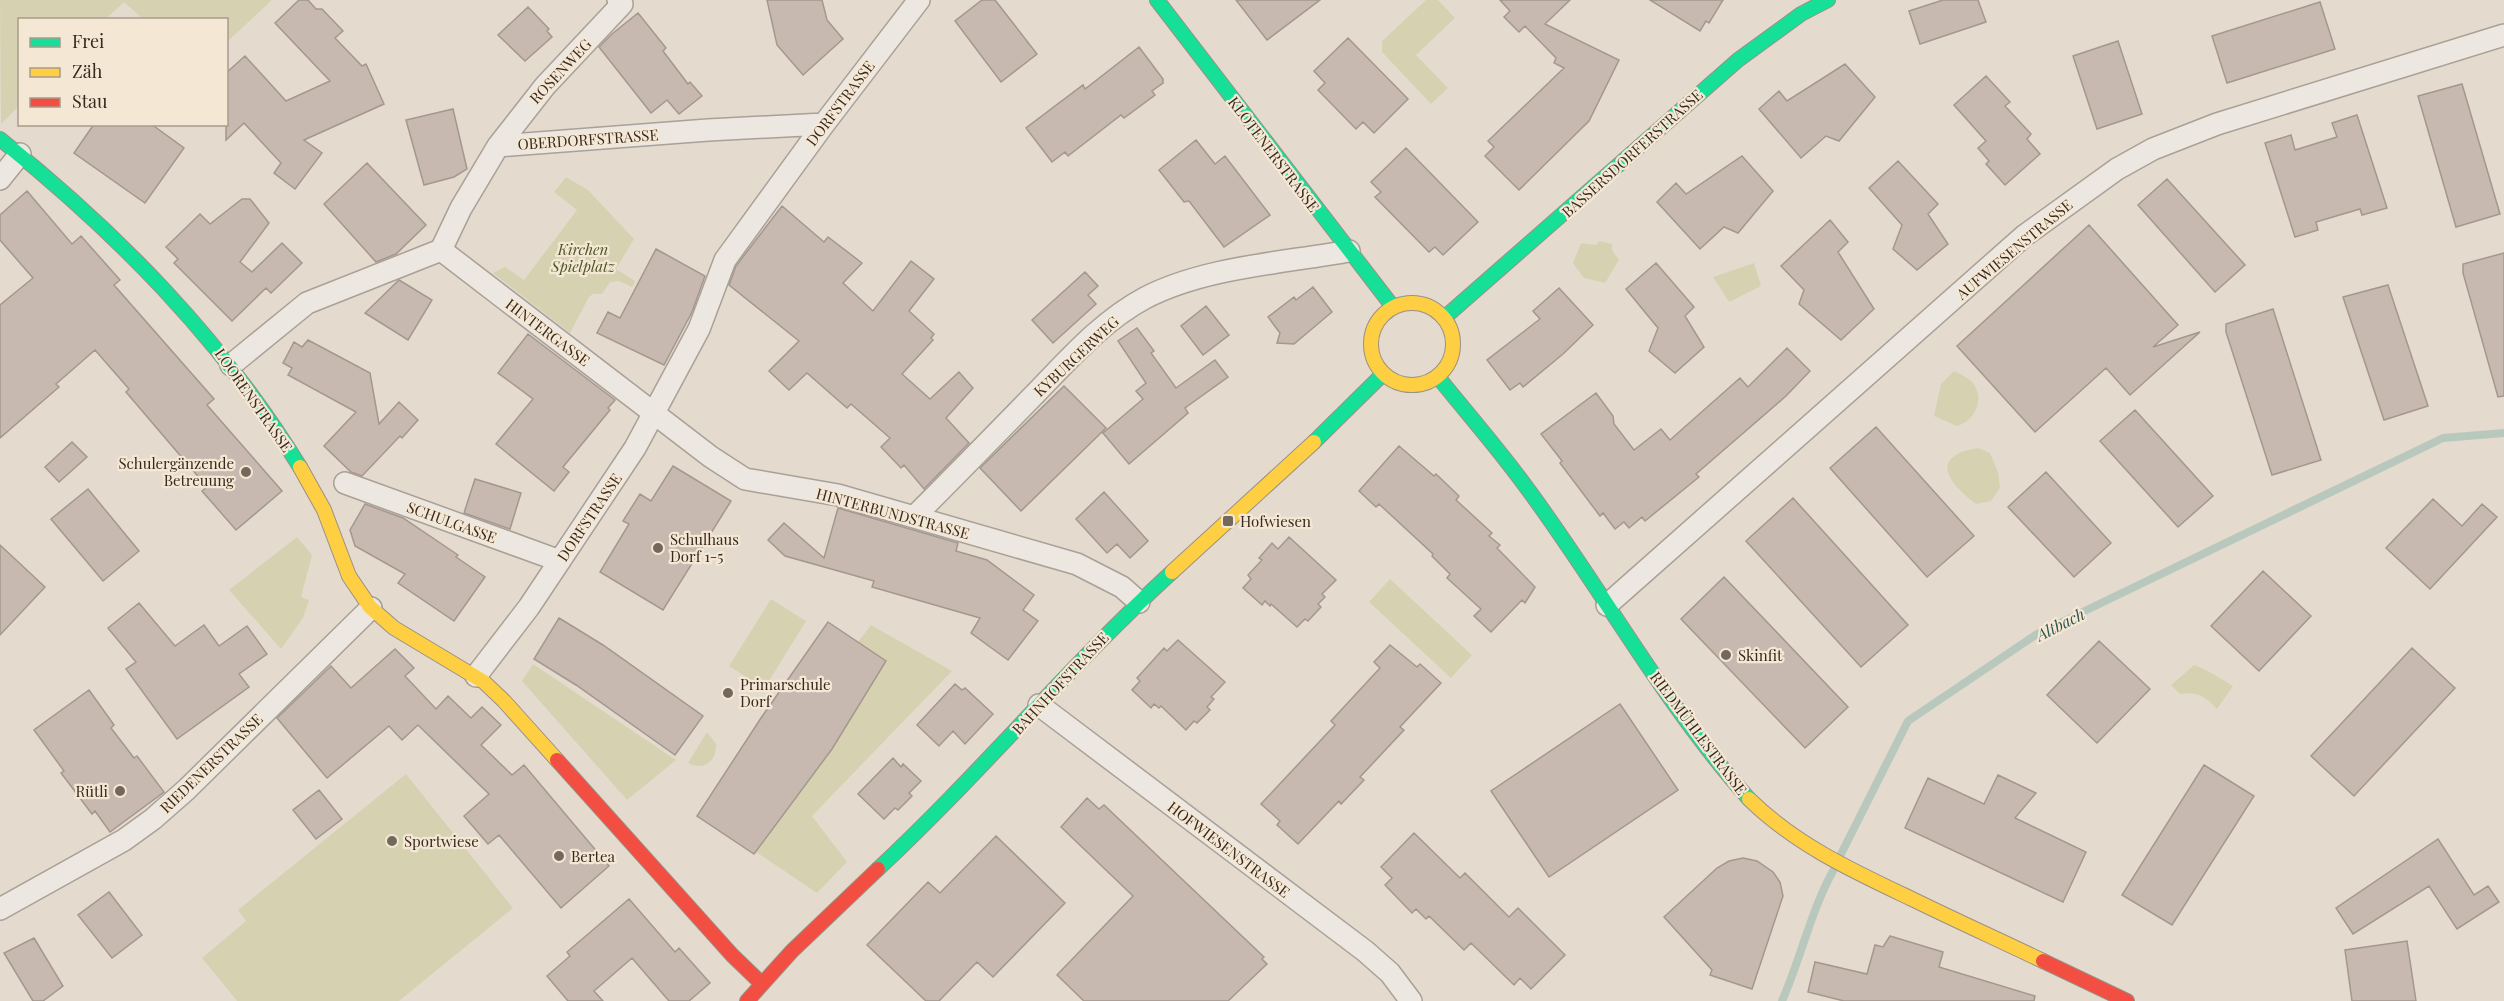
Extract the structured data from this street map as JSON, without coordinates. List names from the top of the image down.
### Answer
{
  "streets": {
    "street": [
      "ROSENWEG",
      "DORFSTRASSE",
      "OBERDORFSTRASSE",
      "BASSERSDORFERSTRASSE",
      "KLOTENERSTRASSE",
      "AUFWIESENSTRASSE",
      "HINTERGASSE",
      "KYBURGERWEG",
      "LOORENSTRASSE",
      "HINTERBUNDSTRASSE",
      "SCHULGASSE",
      "BAHNHOFSTRASSE",
      "RIEDMÜHLESTRASSE",
      "RIEDENERSTRASSE",
      "HOFWIESENSTRASSE"
    ]
  },
  "crossings": [
    ["ROSENWEG", "OBERDORFSTRASSE"],
    ["DORFSTRASSE", "OBERDORFSTRASSE"],
    ["DORFSTRASSE", "HINTERGASSE"],
    ["DORFSTRASSE", "LOORENSTRASSE"],
    ["DORFSTRASSE", "HINTERBUNDSTRASSE"],
    ["DORFSTRASSE", "SCHULGASSE"],
    ["OBERDORFSTRASSE", "HINTERGASSE"],
    ["BASSERSDORFERSTRASSE", "KLOTENERSTRASSE"],
    ["BASSERSDORFERSTRASSE", "BAHNHOFSTRASSE"],
    ["BASSERSDORFERSTRASSE", "RIEDMÜHLESTRASSE"],
    ["KLOTENERSTRASSE", "KYBURGERWEG"],
    ["KLOTENERSTRASSE", "BAHNHOFSTRASSE"],
    ["KLOTENERSTRASSE", "RIEDMÜHLESTRASSE"],
    ["AUFWIESENSTRASSE", "RIEDMÜHLESTRASSE"],
    ["HINTERGASSE", "HINTERBUNDSTRASSE"],
    ["KYBURGERWEG", "HINTERBUNDSTRASSE"],
    ["LOORENSTRASSE", "RIEDENERSTRASSE"],
    ["HINTERBUNDSTRASSE", "BAHNHOFSTRASSE"],
    ["BAHNHOFSTRASSE", "RIEDMÜHLESTRASSE"],
    ["BAHNHOFSTRASSE", "HOFWIESENSTRASSE"]
  ],
  "water": ["Altbach"],
  "parks": ["Kirchen Spielplatz"],
  "places": {
    "other": [
      "Schulergänzende Betreuung",
      "Schulhaus Dorf 1-5",
      "Skinfit",
      "Primarschule Dorf",
      "Rütli",
      "Sportwiese",
      "Bertea"
    ],
    "transit": ["Hofwiesen"]
  },
  "legend": ["Frei", "Zäh", "Stau"]
}
